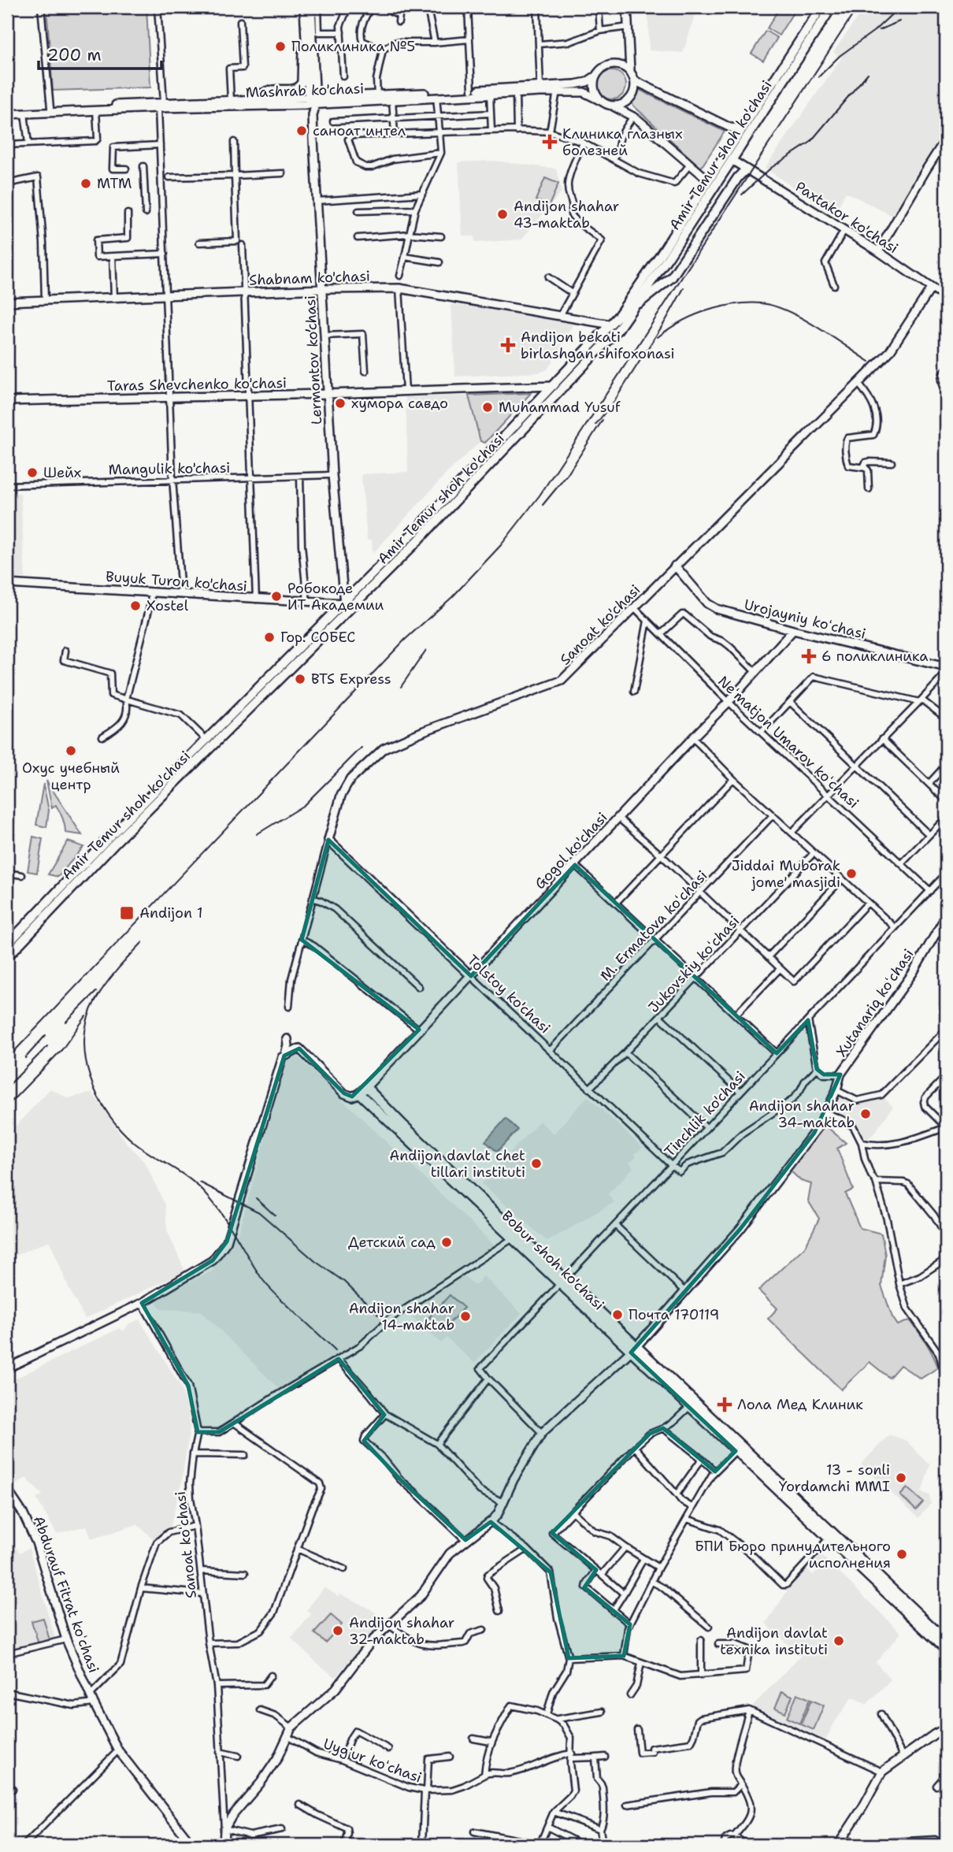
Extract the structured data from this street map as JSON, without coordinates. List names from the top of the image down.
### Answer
{
  "streets": {
    "main road": [
      "Mashrab ko'chasi",
      "Amir Temur shoh ko'chasi",
      "Paxtakor ko'chasi",
      "Shabnam ko'chasi",
      "Lermontov ko’chasi",
      "Taras Shevchenko ko'chasi",
      "Buyuk Turon ko'chasi",
      "Urоjayniy koʻchasi",
      "Sanoat ko'chasi",
      "Gogol ko'chasi",
      "Tolstoy ko'chasi",
      "Xutanariq koʻchasi",
      "Bobur shoh ko'chasi",
      "Abdurauf Fitrat koʻchasi"
    ],
    "street": [
      "Mangulik ko'chasi",
      "Neʻmatjon Umarov koʻchasi",
      "M. Ermatova koʻchasi",
      "Jukovskiy koʻchasi",
      "Tinchlik ko'chasi",
      "Sanoat koʻchasi",
      "Uygʻur koʻchasi"
    ]
  },
  "crossings": [
    ["Mashrab ko'chasi", "Amir Temur shoh ko'chasi"],
    ["Mashrab ko'chasi", "Lermontov ko’chasi"],
    ["Amir Temur shoh ko'chasi", "Paxtakor ko'chasi"],
    ["Amir Temur shoh ko'chasi", "Shabnam ko'chasi"],
    ["Amir Temur shoh ko'chasi", "Lermontov ko’chasi"],
    ["Amir Temur shoh ko'chasi", "Taras Shevchenko ko'chasi"],
    ["Amir Temur shoh ko'chasi", "Buyuk Turon ko'chasi"],
    ["Paxtakor ko'chasi", "Sanoat ko'chasi"],
    ["Shabnam ko'chasi", "Lermontov ko’chasi"],
    ["Lermontov ko’chasi", "Taras Shevchenko ko'chasi"],
    ["Lermontov ko’chasi", "Mangulik ko'chasi"],
    ["Lermontov ko’chasi", "Buyuk Turon ko'chasi"],
    ["Urоjayniy koʻchasi", "Sanoat ko'chasi"],
    ["Urоjayniy koʻchasi", "Gogol ko'chasi"],
    ["Sanoat ko'chasi", "Neʻmatjon Umarov koʻchasi"],
    ["Sanoat ko'chasi", "Tolstoy ko'chasi"],
    ["Neʻmatjon Umarov koʻchasi", "Gogol ko'chasi"],
    ["Neʻmatjon Umarov koʻchasi", "Tinchlik ko'chasi"],
    ["Gogol ko'chasi", "Tolstoy ko'chasi"],
    ["Gogol ko'chasi", "Bobur shoh ko'chasi"],
    ["M. Ermatova koʻchasi", "Tolstoy ko'chasi"],
    ["Jukovskiy koʻchasi", "Tolstoy ko'chasi"],
    ["Tolstoy ko'chasi", "Tinchlik ko'chasi"],
    ["Xutanariq koʻchasi", "Bobur shoh ko'chasi"],
    ["Tinchlik ko'chasi", "Bobur shoh ko'chasi"]
  ],
  "places": {
    "other": [
      "Поликлиника №5",
      "саноат интел",
      "MTM",
      "Andijon shahar 43-maktab",
      "хумора савдо",
      "Muhammad Yusuf",
      "Шейх",
      "Робокоде ИТ Академии",
      "Xostel",
      "Гор. СОБЕС",
      "BTS Express",
      "Охус учебный центр",
      "Jiddai Muborak jome' masjidi",
      "Andijon shahar 34-maktab",
      "Andijon davlat chet tillari instituti",
      "Детский сад",
      "Почта 170119",
      "Andijon shahar 14-maktab",
      "13 - sonli Yordamchi MMI",
      "БПИ Бюро принудительного исполнения",
      "Andijon shahar 32-maktab",
      "Andijon davlat texnika instituti"
    ],
    "health": [
      "Клиника глазных болезней",
      "Аndijon bekati birlashgan shifoxonasi",
      "6 поликлиника",
      "Лола Мед Клиник"
    ],
    "transit": ["Andijon 1"]
  },
  "scale_bar": "200 m"
}
